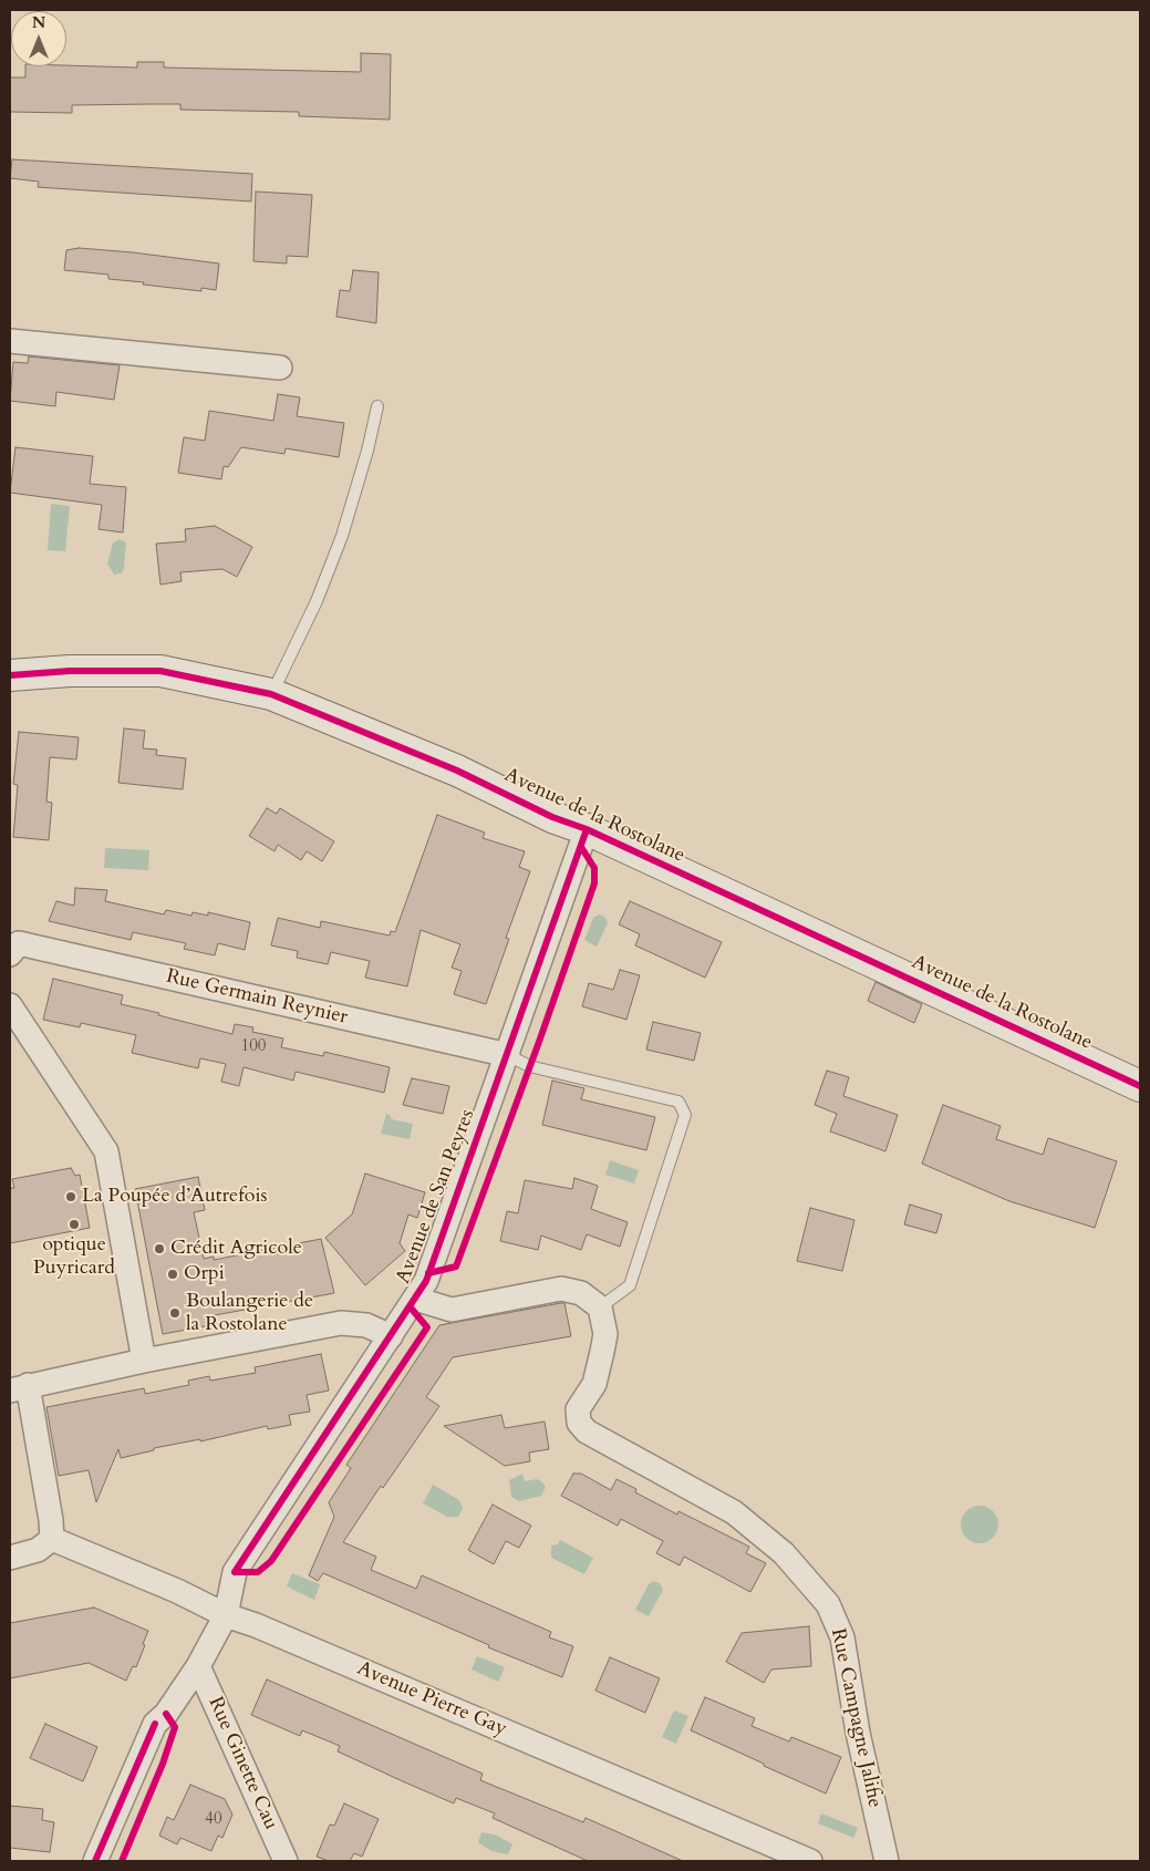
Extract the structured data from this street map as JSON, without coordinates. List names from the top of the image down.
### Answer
{
  "streets": {
    "street": [
      "Avenue de la Rostolane",
      "Rue Germain Reynier",
      "Avenue de San Peyres",
      "Avenue Pierre Gay",
      "Rue Campagne Jalifie",
      "Rue Ginette Cau"
    ]
  },
  "crossings": [
    ["Avenue de la Rostolane", "Avenue de San Peyres"],
    ["Rue Germain Reynier", "Avenue de San Peyres"],
    ["Avenue de San Peyres", "Avenue Pierre Gay"],
    ["Avenue de San Peyres", "Rue Ginette Cau"]
  ],
  "places": [
    "La Poupée d’Autrefois",
    "optique Puyricard",
    "Crédit Agricole",
    "Orpi",
    "Boulangerie de la Rostolane"
  ],
  "house_numbers": ["100", "40"],
  "north": "top"
}
